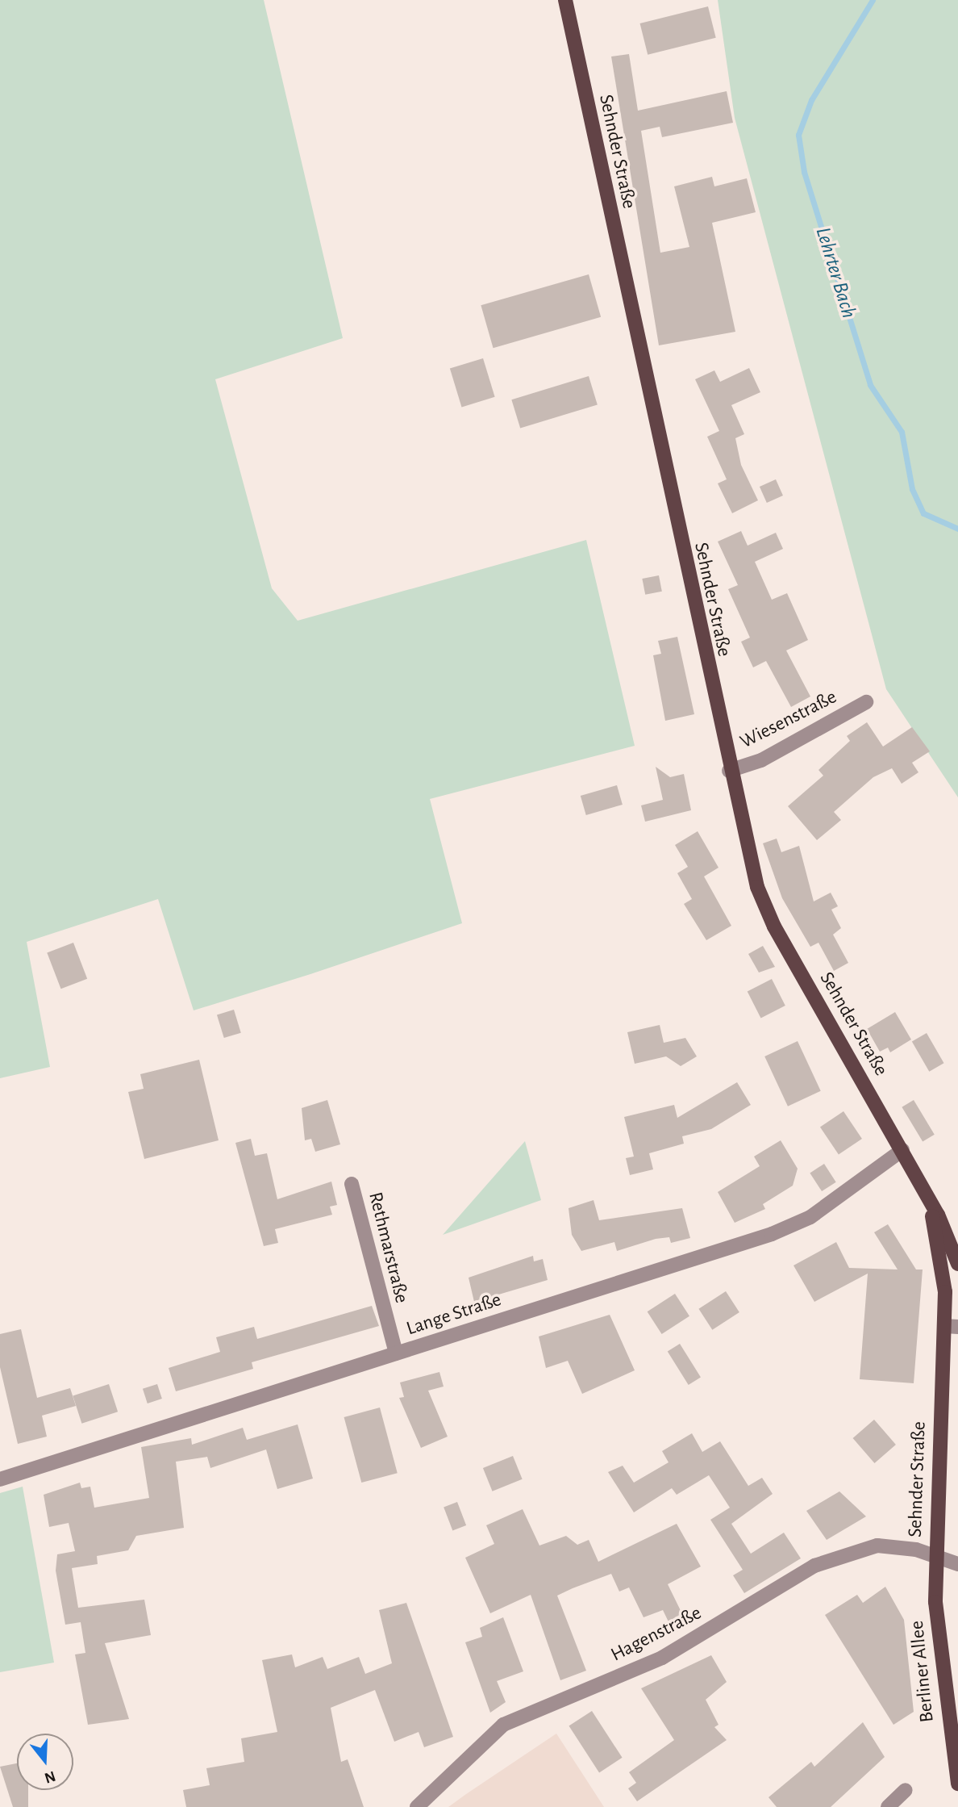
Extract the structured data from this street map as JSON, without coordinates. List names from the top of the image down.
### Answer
{
  "streets": {
    "main road": ["Sehnder Straße", "Berliner Allee"],
    "street": [
      "Wiesenstraße",
      "Rethmarstraße",
      "Lange Straße",
      "Hagenstraße"
    ]
  },
  "crossings": [
    ["Sehnder Straße", "Wiesenstraße"],
    ["Sehnder Straße", "Lange Straße"],
    ["Sehnder Straße", "Hagenstraße"],
    ["Sehnder Straße", "Berliner Allee"],
    ["Rethmarstraße", "Lange Straße"],
    ["Hagenstraße", "Berliner Allee"]
  ],
  "water": ["Lehrter Bach"],
  "north": "bottom"
}
